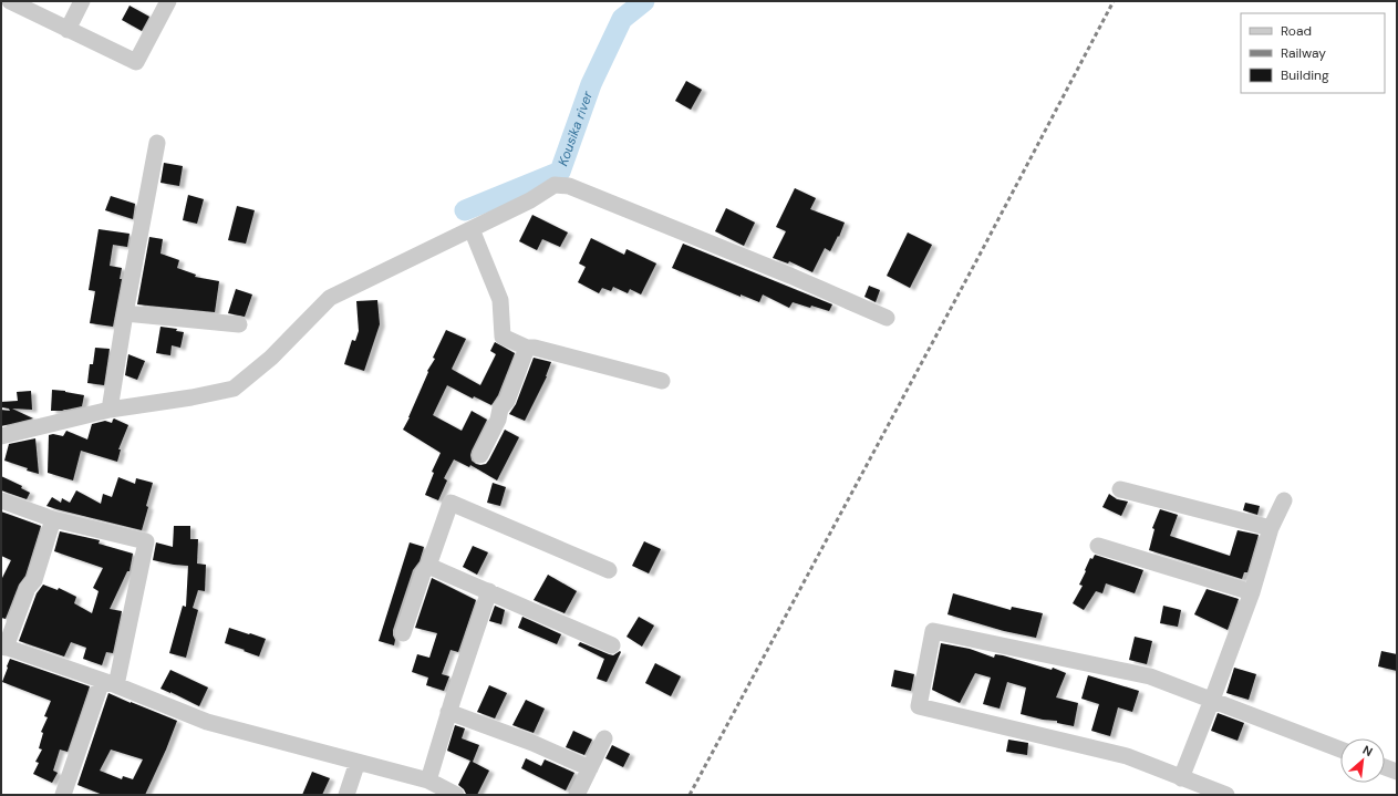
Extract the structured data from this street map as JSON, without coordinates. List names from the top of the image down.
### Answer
{
  "water": ["Kousika river"],
  "legend": ["Road", "Railway", "Building"],
  "north": "top right"
}
